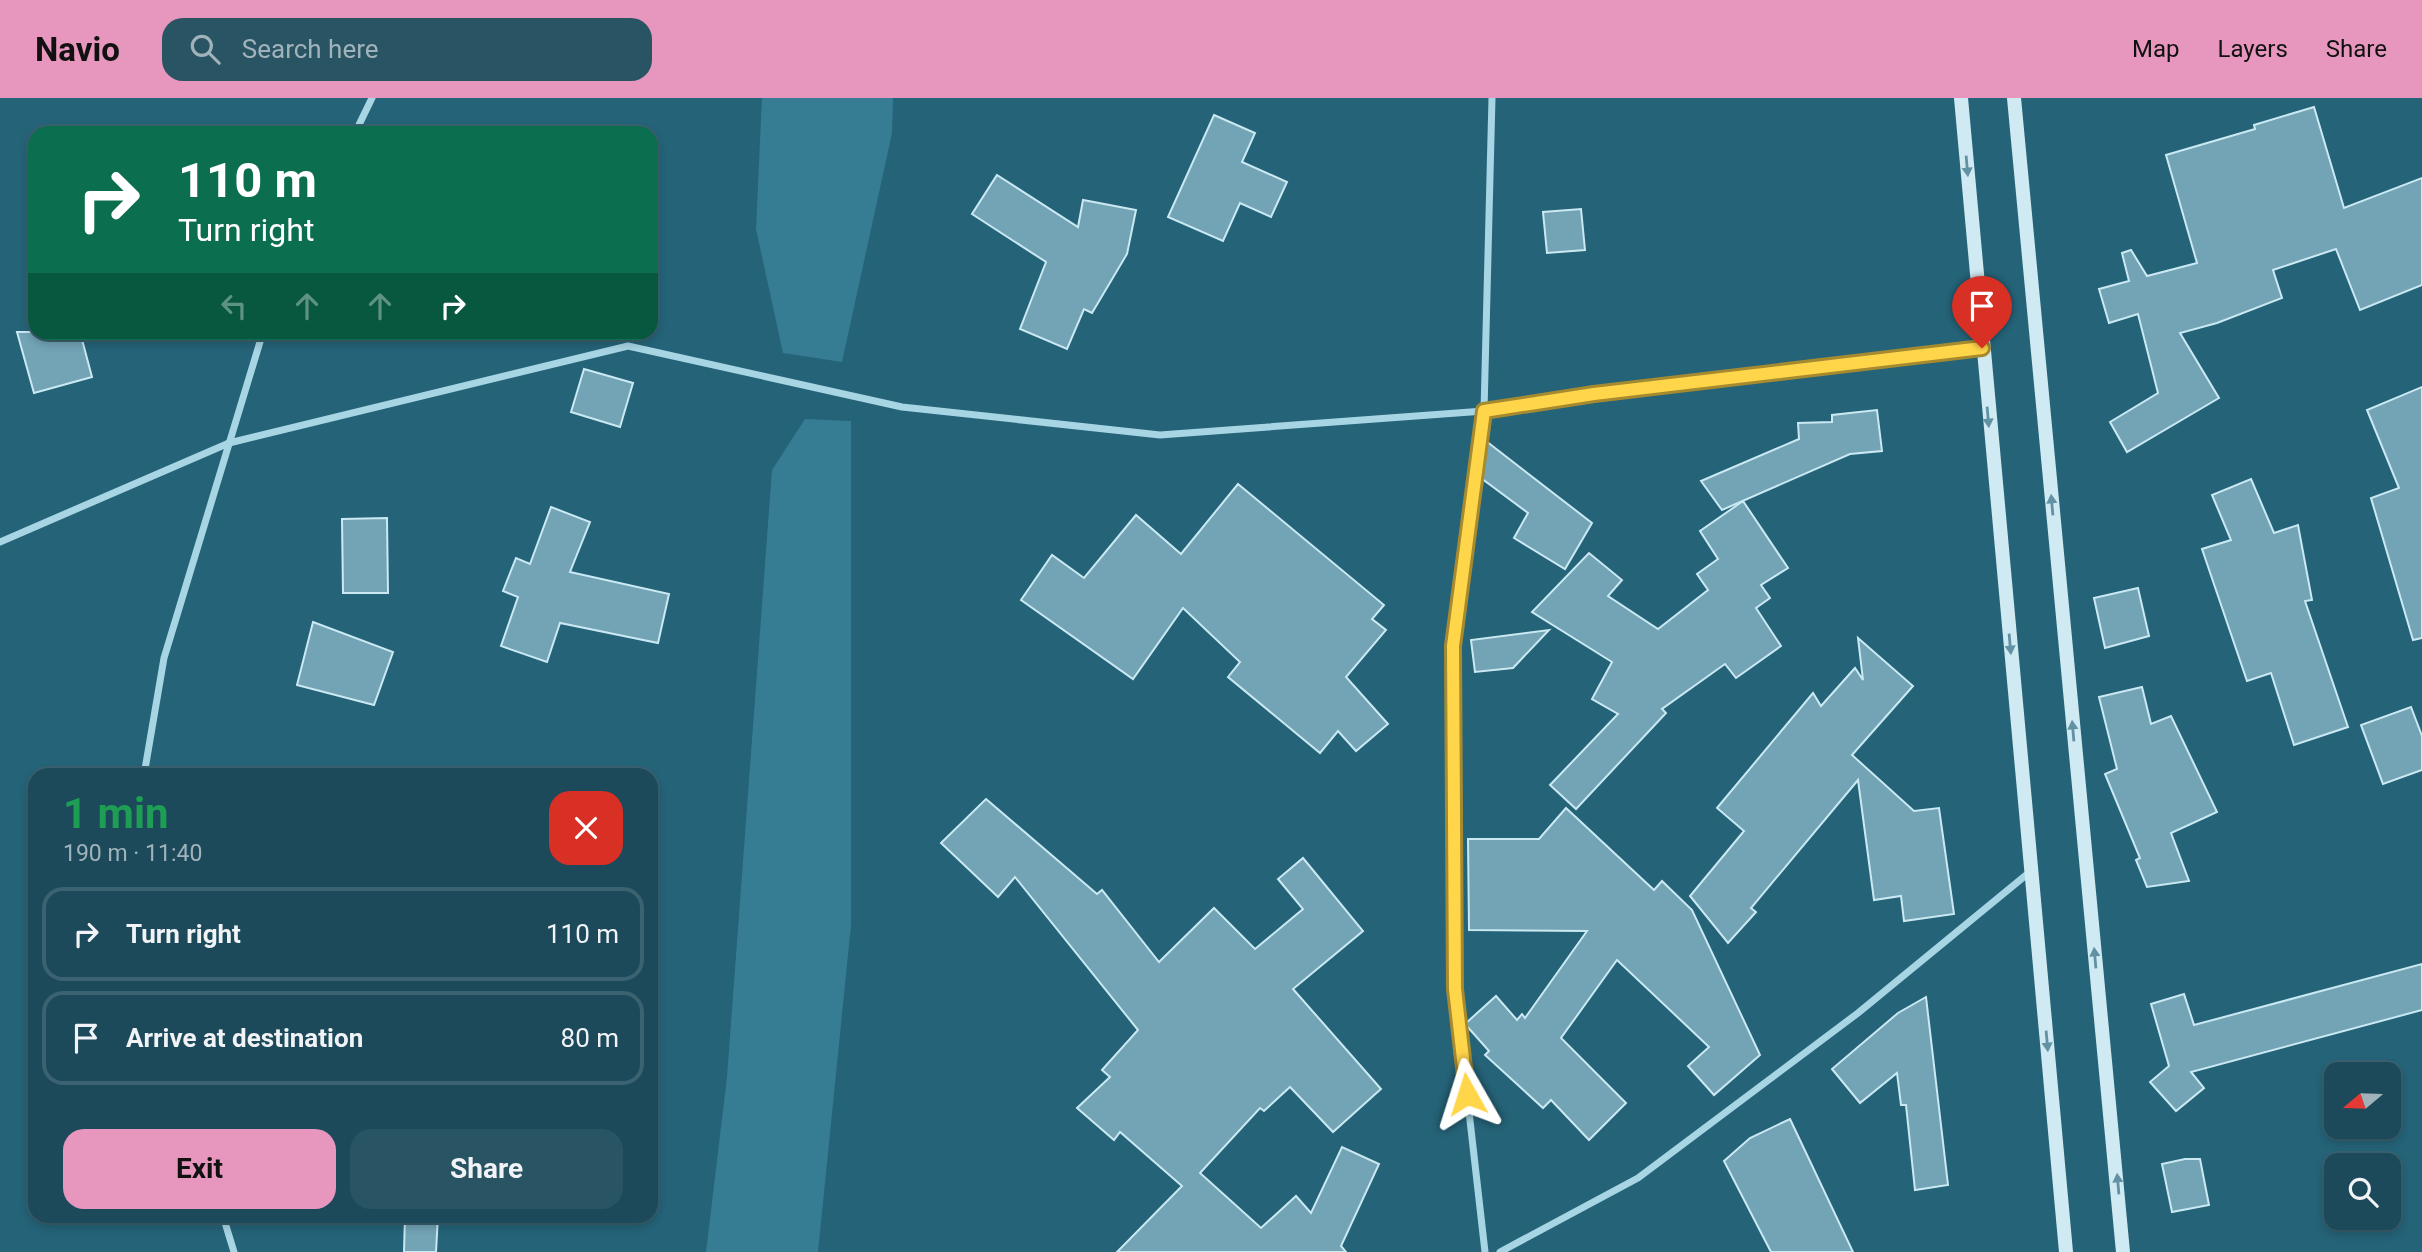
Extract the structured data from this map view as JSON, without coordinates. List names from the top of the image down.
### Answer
{
  "north": "left",
  "page": {
    "header": "Navio",
    "search": "Search here",
    "nav": ["Map", "Layers", "Share"],
    "turn": ["110 m", "Turn right"],
    "heading": ["1 min", "190 m · 11:40"],
    "list": [
      {
        "name": "Turn right",
        "value": "110 m"
      },
      {
        "name": "Arrive at destination",
        "value": "80 m"
      }
    ],
    "buttons": ["Exit", "Share"]
  }
}
